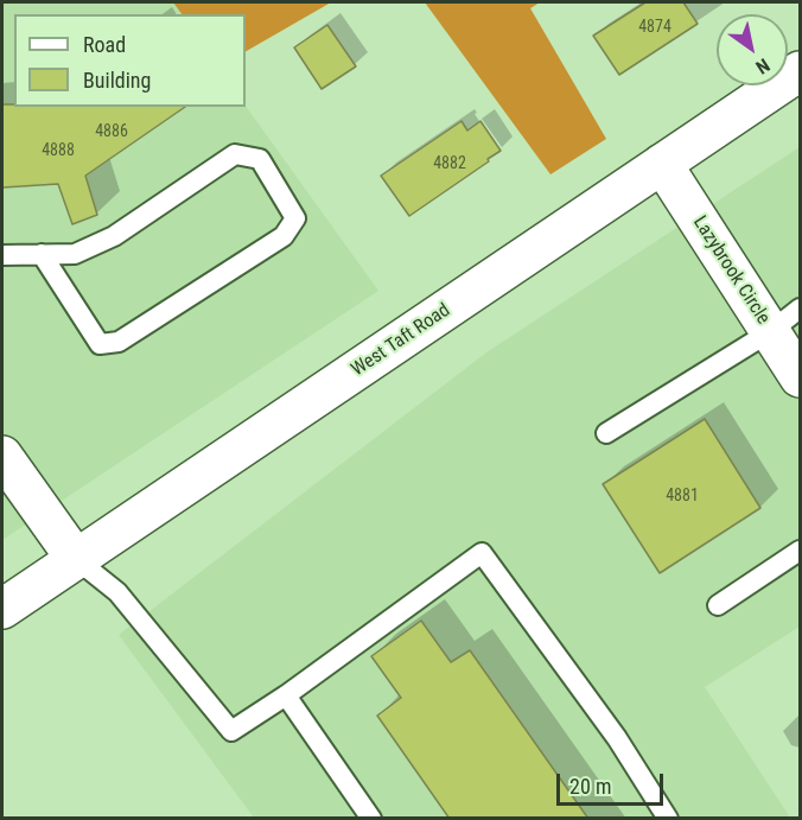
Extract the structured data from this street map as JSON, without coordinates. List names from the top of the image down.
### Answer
{
  "streets": {
    "main road": ["Lazybrook Circle", "West Taft Road"]
  },
  "crossings": [
    ["Lazybrook Circle", "West Taft Road"]
  ],
  "house_numbers": [
    "4874",
    "4886",
    "4888",
    "4882",
    "4881"
  ],
  "legend": ["Road", "Building"],
  "scale_bar": "20 m",
  "north": "bottom right"
}
